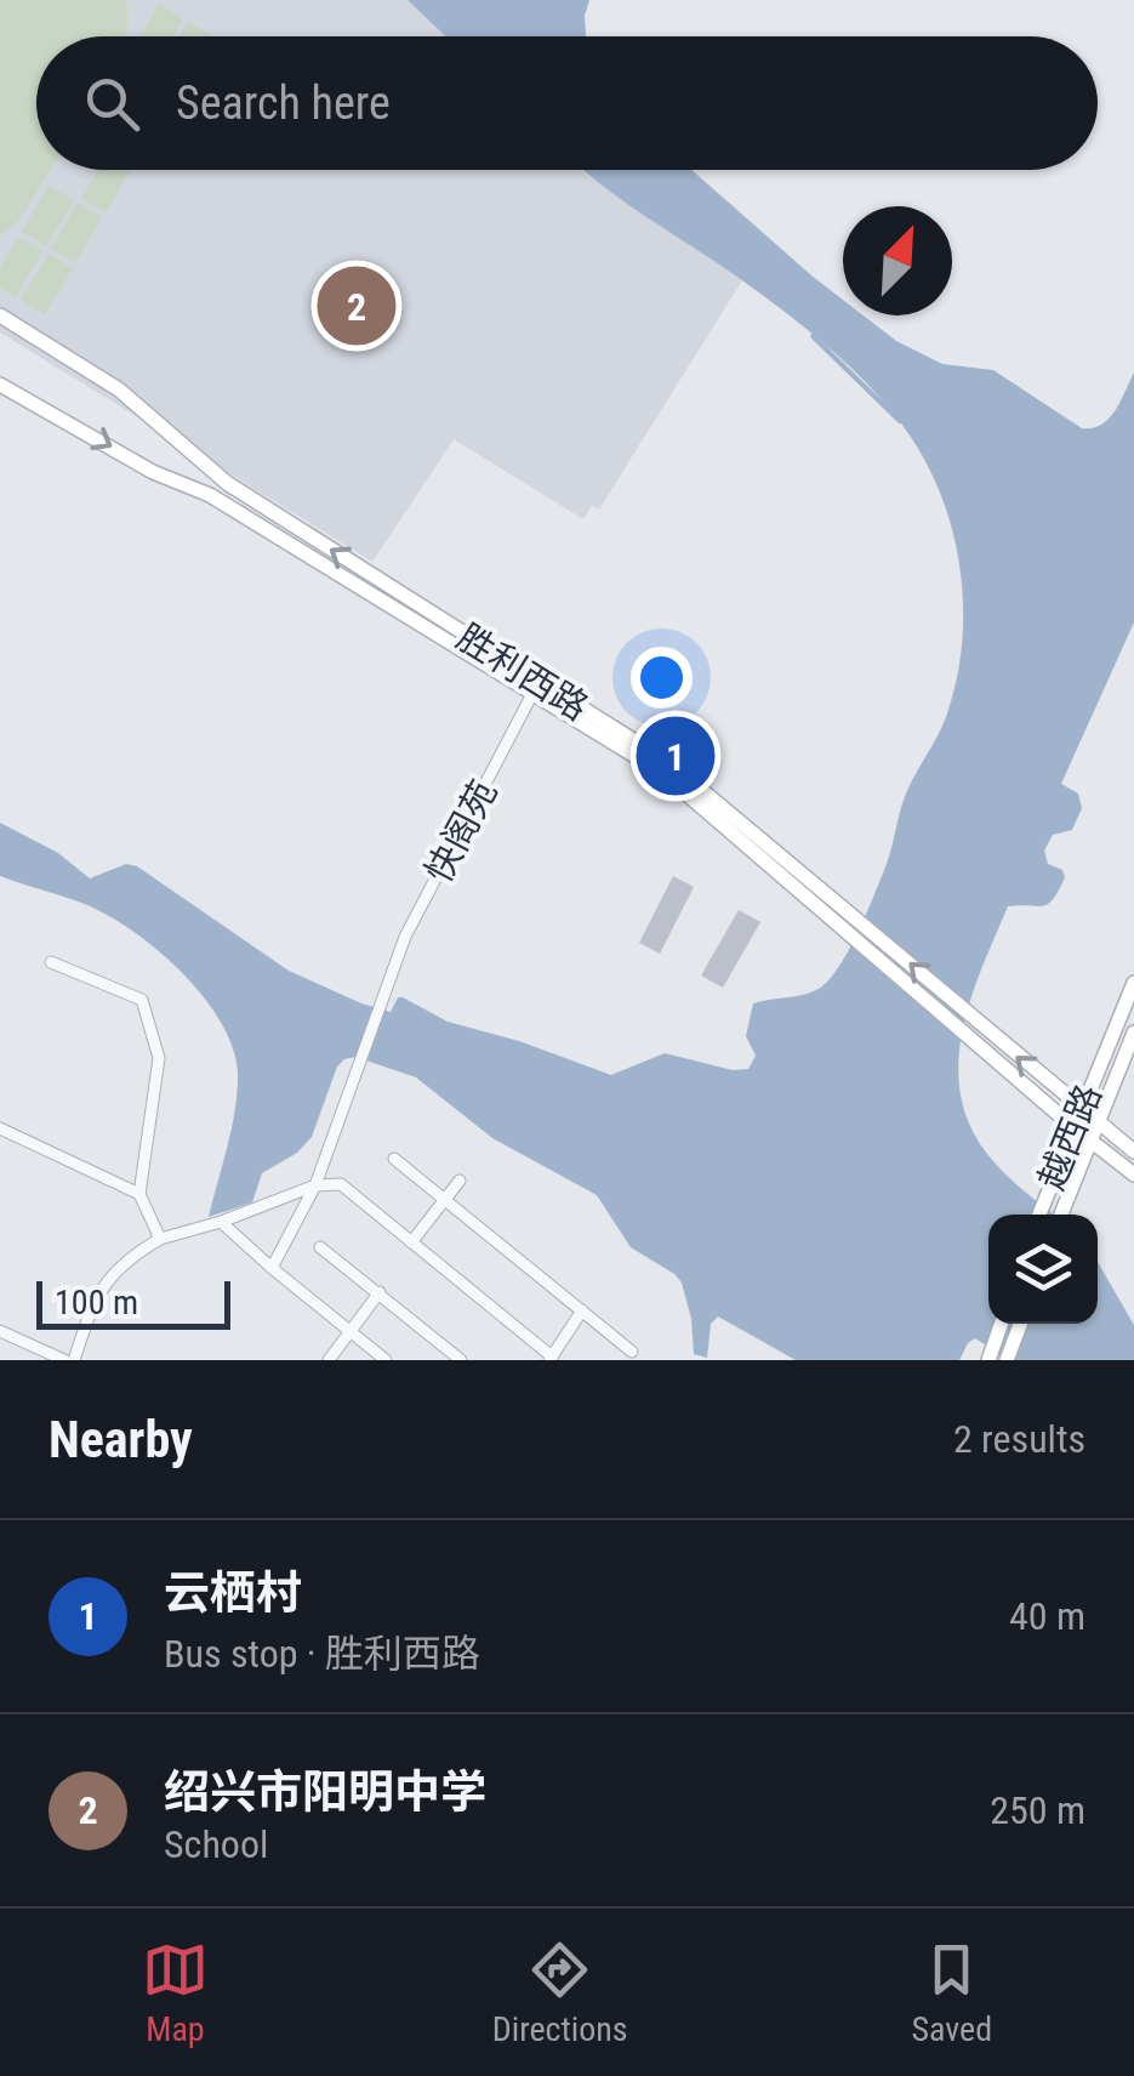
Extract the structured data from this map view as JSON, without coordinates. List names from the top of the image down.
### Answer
{
  "streets": {
    "main road": ["胜利西路", "越西路"],
    "street": ["快阁苑"]
  },
  "crossings": [
    ["胜利西路", "快阁苑"],
    ["胜利西路", "越西路"]
  ],
  "scale_bar": "100 m",
  "north": "top right",
  "page": {
    "search": "Search here",
    "pins": ["2", "1"],
    "scale": "100 m",
    "heading": ["Nearby", "2 results"],
    "list": [
      {
        "mark": "1",
        "name": "云栖村",
        "note": "Bus stop · 胜利西路",
        "value": "40 m"
      },
      {
        "mark": "2",
        "name": "绍兴市阳明中学",
        "note": "School",
        "value": "250 m"
      }
    ],
    "nav": ["Map", "Directions", "Saved"]
  }
}
